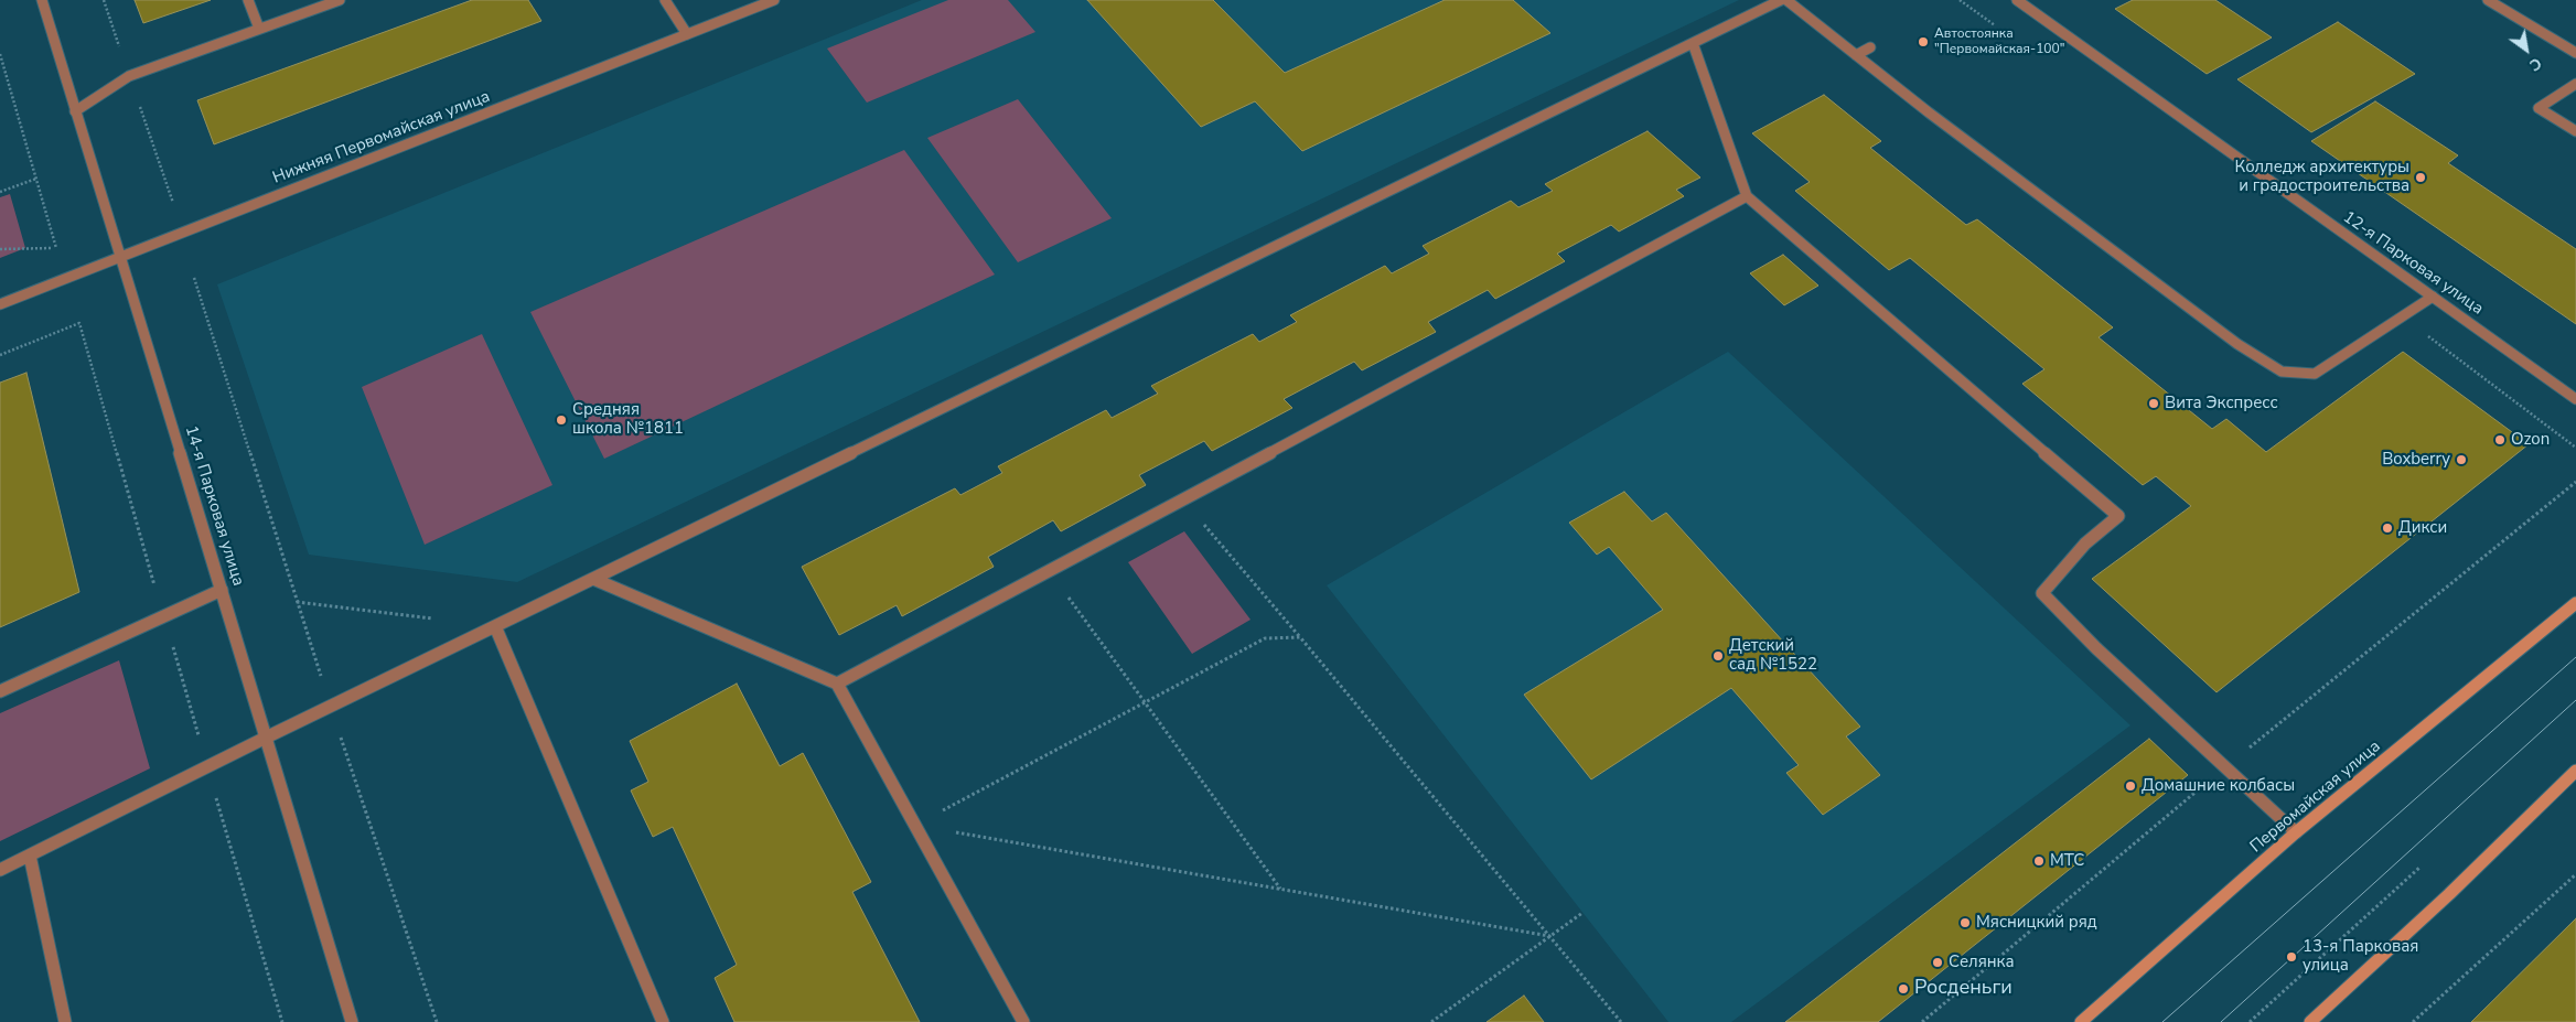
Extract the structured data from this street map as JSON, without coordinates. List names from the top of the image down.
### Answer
{
  "streets": {
    "main road": ["Первомайская улица"],
    "street": ["Нижняя Первомайская улица", "12-я Парковая улица", "14-я Парковая улица"]
  },
  "crossings": [
    ["Нижняя Первомайская улица", "14-я Парковая улица"]
  ],
  "places": [
    "Автостоянка \"Первомайская-100\"",
    "Колледж архитектуры и градостроительства",
    "Вита Экспресс",
    "Средняя школа №1811",
    "Ozon",
    "Boxberry",
    "Дикси",
    "Детский сад №1522",
    "Домашние колбасы",
    "МТС",
    "Мясницкий ряд",
    "13-я Парковая улица",
    "Селянка",
    "Росденьги"
  ],
  "north": "bottom right"
}
